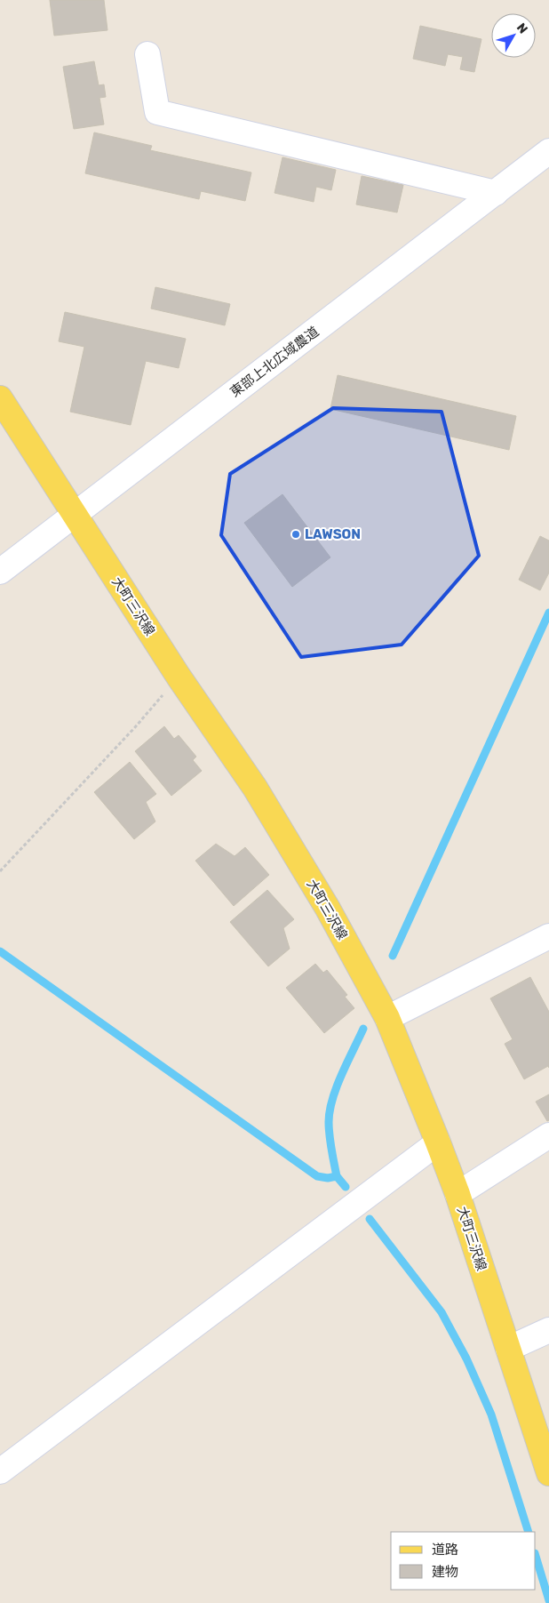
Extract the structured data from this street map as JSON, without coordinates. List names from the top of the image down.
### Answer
{
  "streets": {
    "main road": ["大町三沢線"],
    "street": ["東部上北広域農道"]
  },
  "crossings": [
    ["東部上北広域農道", "大町三沢線"]
  ],
  "places": ["LAWSON"],
  "legend": ["道路", "建物"],
  "north": "top right"
}
